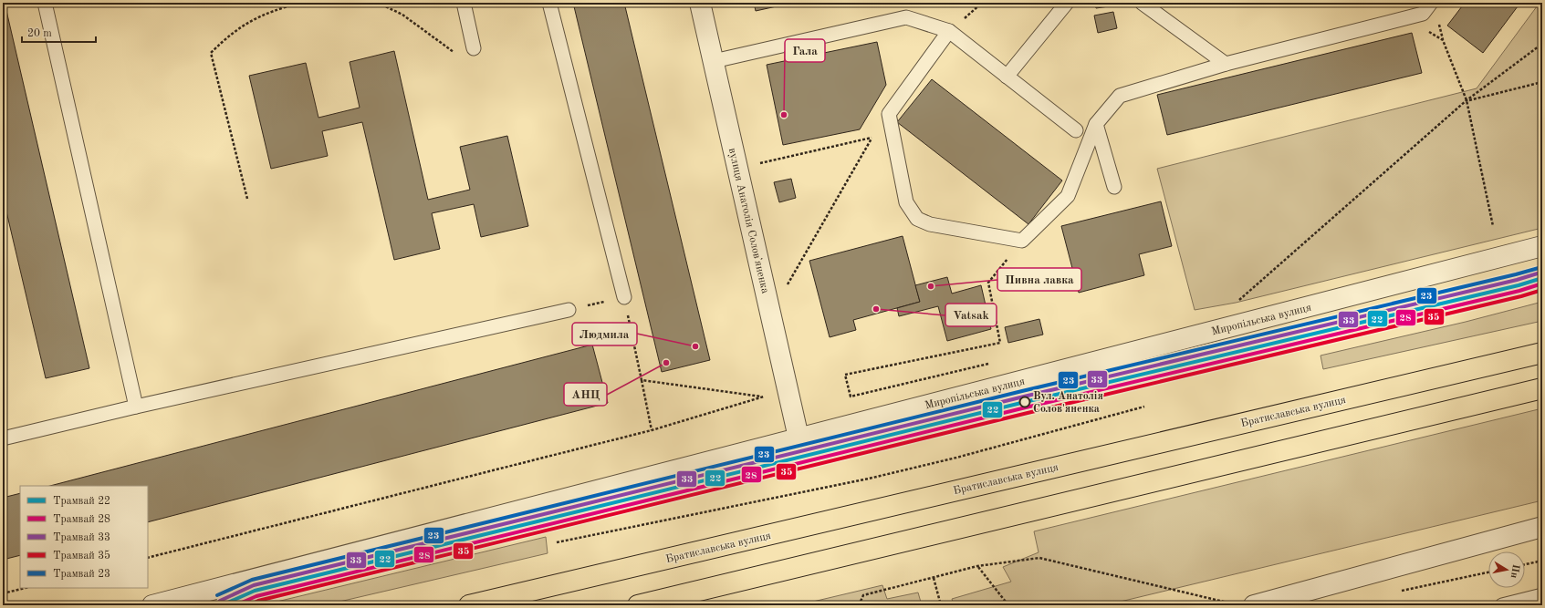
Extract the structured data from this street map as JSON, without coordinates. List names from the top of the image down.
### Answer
{
  "streets": {
    "main road": ["Братиславська вулиця"],
    "street": ["вулиця Анатолія Соловʼяненка", "Миропільська вулиця"]
  },
  "crossings": [
    ["вулиця Анатолія Соловʼяненка", "Миропільська вулиця"]
  ],
  "places": [
    "Гала",
    "Пивна лавка",
    "Vatsak",
    "Людмила",
    "АНЦ",
    "Вул. Анатолія Солов'яненка"
  ],
  "lines": [
    "tram line 23",
    "tram line 33",
    "tram line 22",
    "tram line 28",
    "tram line 35"
  ],
  "legend": [
    "Трамвай 22",
    "Трамвай 28",
    "Трамвай 33",
    "Трамвай 35",
    "Трамвай 23"
  ],
  "scale_bar": "20 m",
  "north": "right"
}
